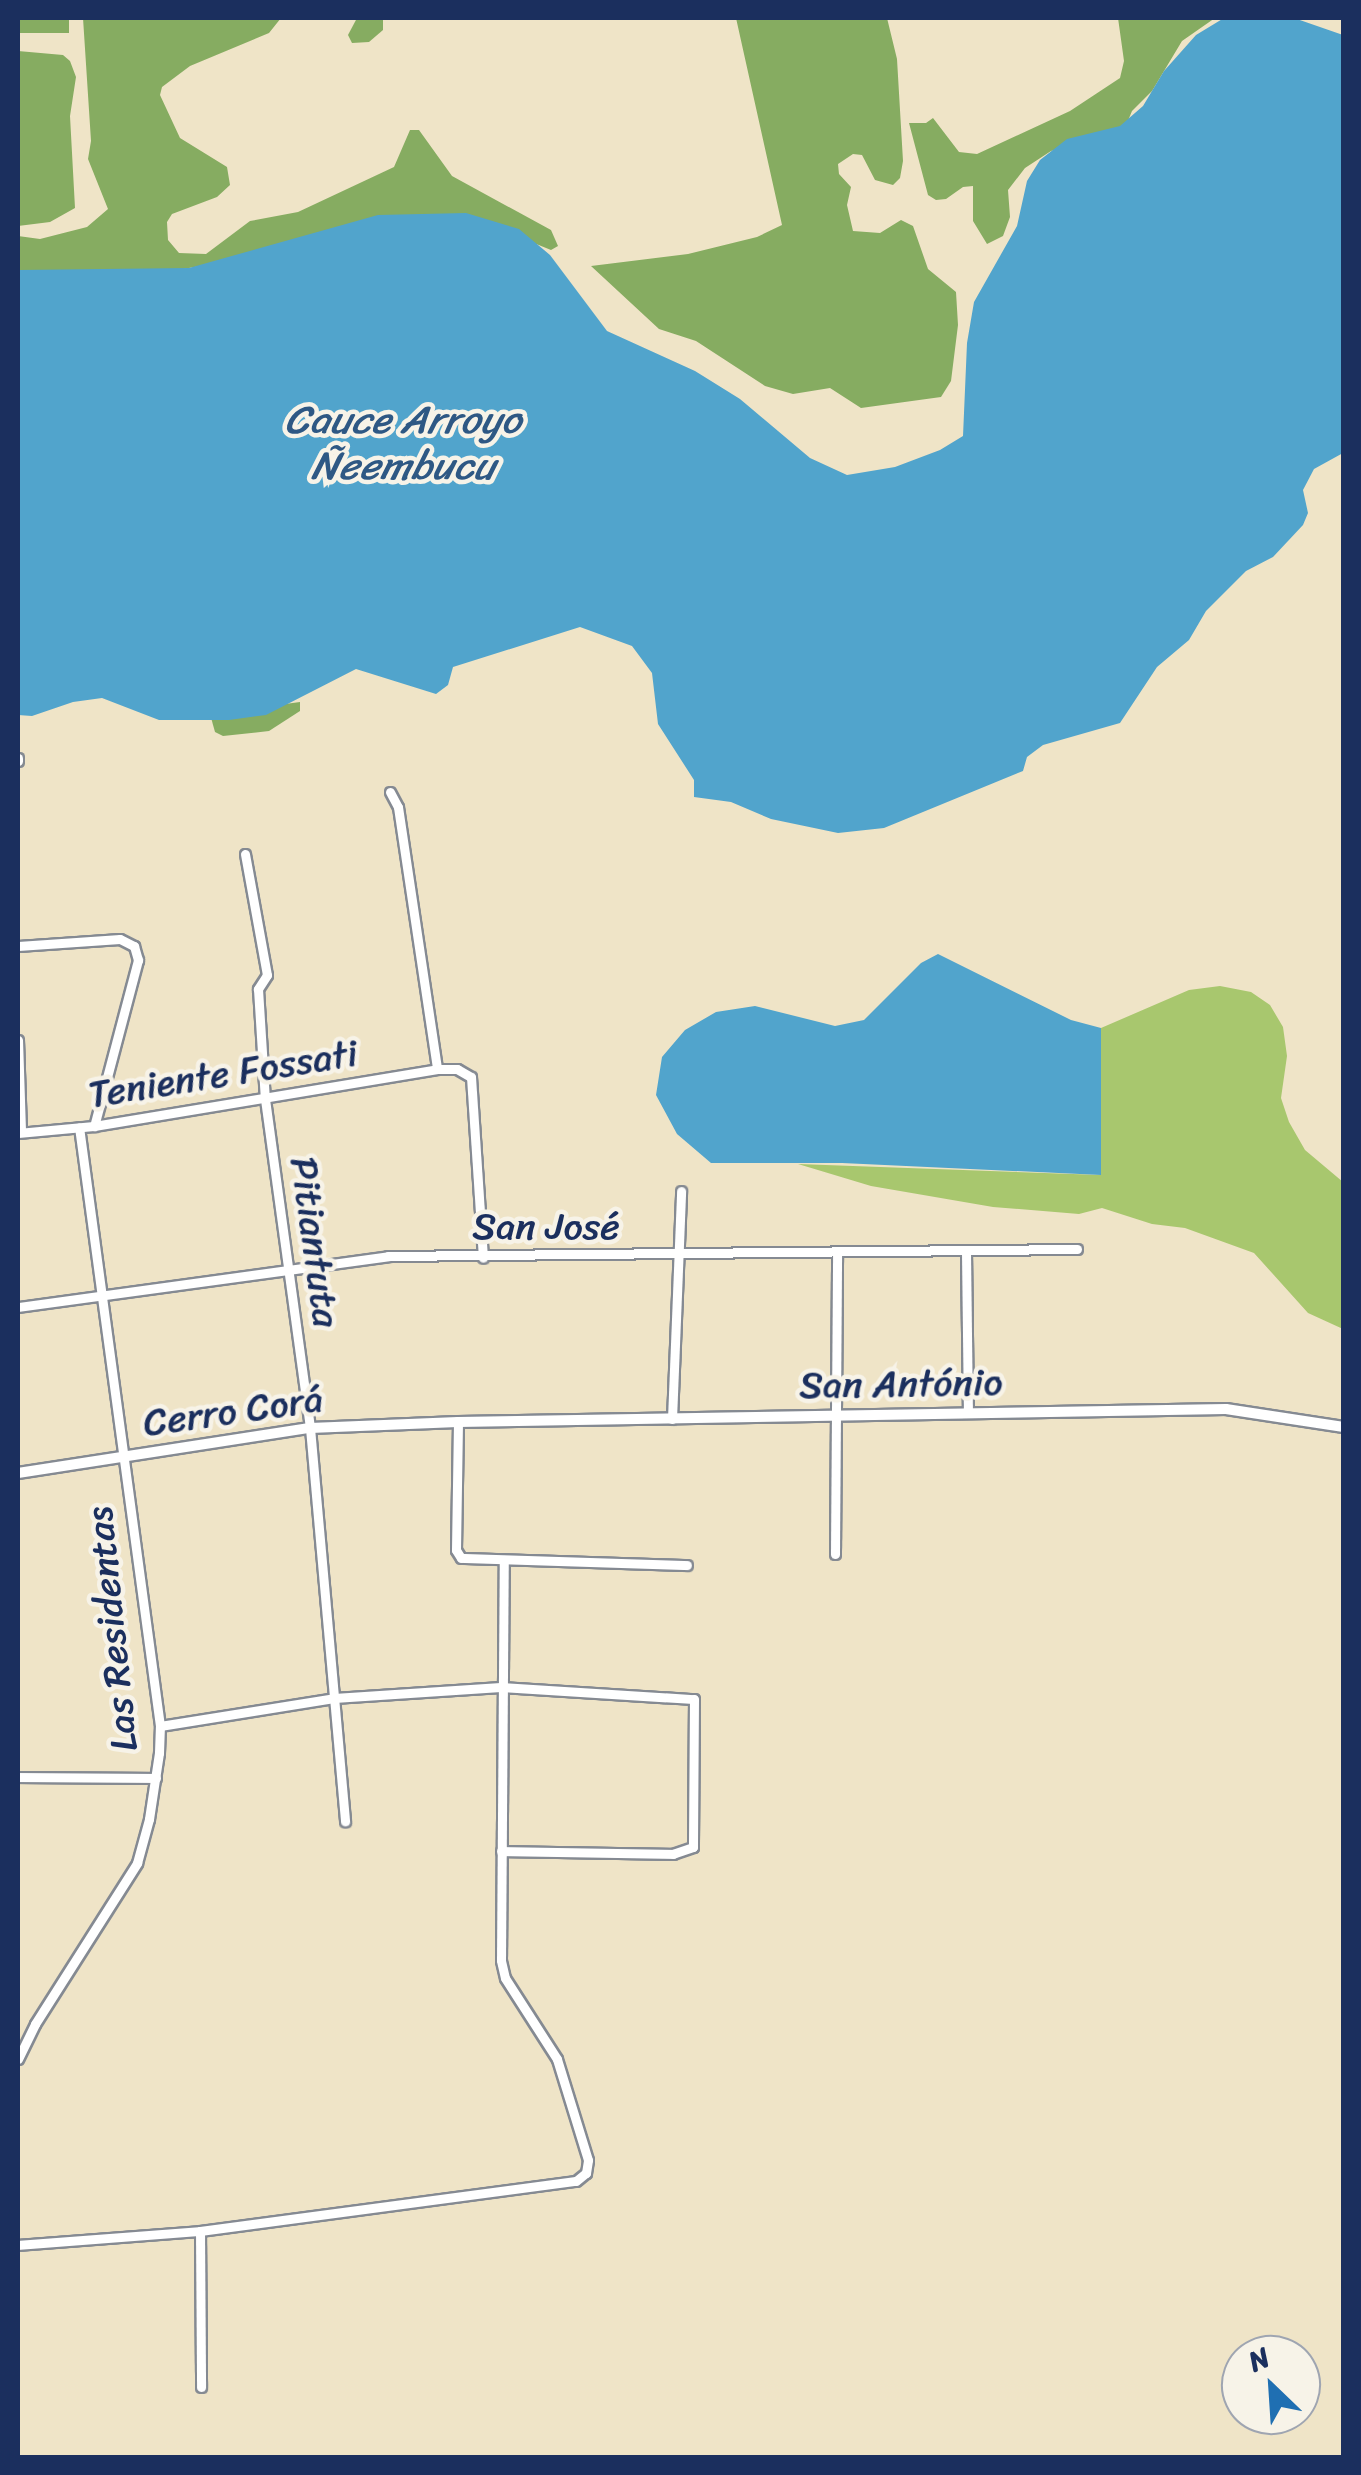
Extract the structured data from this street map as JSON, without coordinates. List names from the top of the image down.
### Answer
{
  "streets": {
    "street": [
      "Teniente Fossati",
      "San José",
      "Pitiantuta",
      "San António",
      "Cerro Corá",
      "Las Residentas"
    ]
  },
  "crossings": [
    ["Teniente Fossati", "Pitiantuta"],
    ["Teniente Fossati", "Las Residentas"],
    ["San José", "Pitiantuta"],
    ["San José", "Las Residentas"],
    ["Pitiantuta", "Cerro Corá"],
    ["San António", "Cerro Corá"],
    ["Cerro Corá", "Las Residentas"]
  ],
  "water": ["Cauce Arroyo Ñeembucu"],
  "north": "top left"
}
